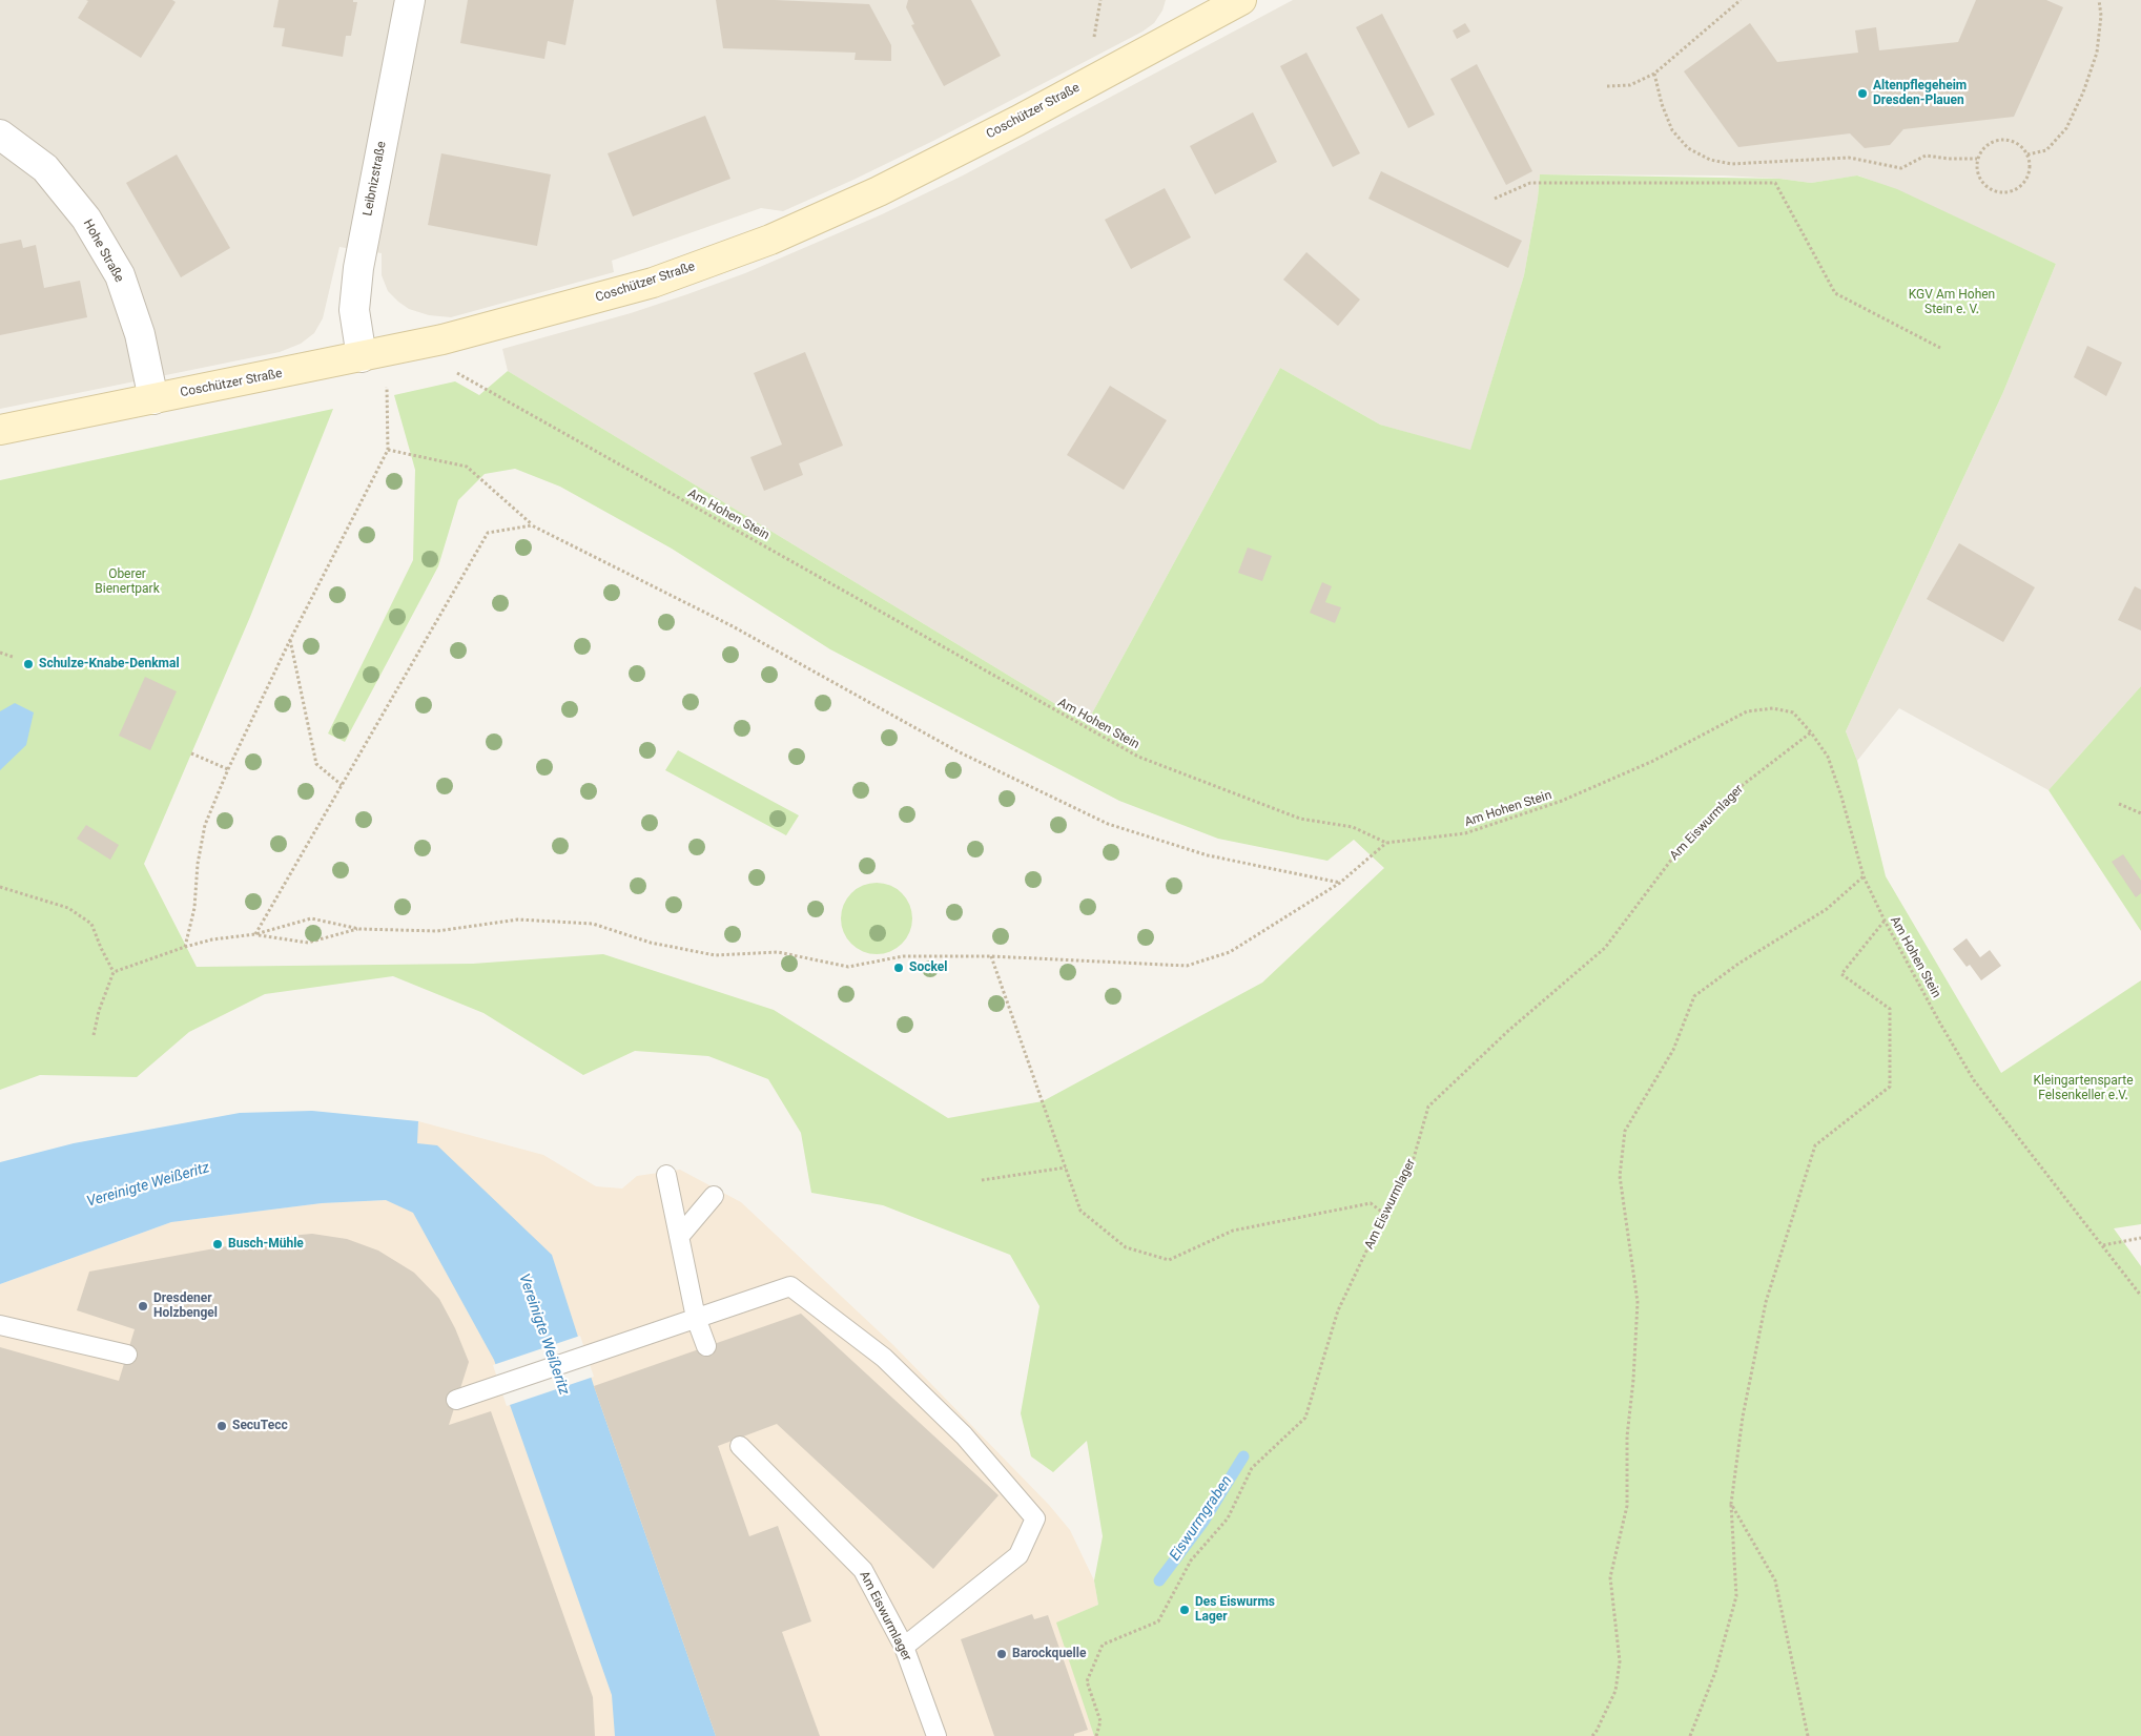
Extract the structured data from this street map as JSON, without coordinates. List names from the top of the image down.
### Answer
{
  "streets": {
    "street": ["Coschützer Straße", "Leibnizstraße", "Hohe Straße"],
    "lane": ["Am Eiswurmlager"],
    "path": ["Am Hohen Stein"]
  },
  "crossings": [
    ["Coschützer Straße", "Leibnizstraße"],
    ["Coschützer Straße", "Hohe Straße"],
    ["Am Hohen Stein", "Am Eiswurmlager"]
  ],
  "water": ["Vereinigte Weißeritz", "Eiswurmgraben"],
  "parks": ["KGV Am Hohen Stein e. V.", "Oberer Bienertpark", "Kleingartensparte Felsenkeller e.V."],
  "places": [
    "Altenpflegeheim Dresden-Plauen",
    "Schulze-Knabe-Denkmal",
    "Sockel",
    "Busch-Mühle",
    "Dresdener Holzbengel",
    "SecuTecc",
    "Des Eiswurms Lager",
    "Barockquelle"
  ]
}
